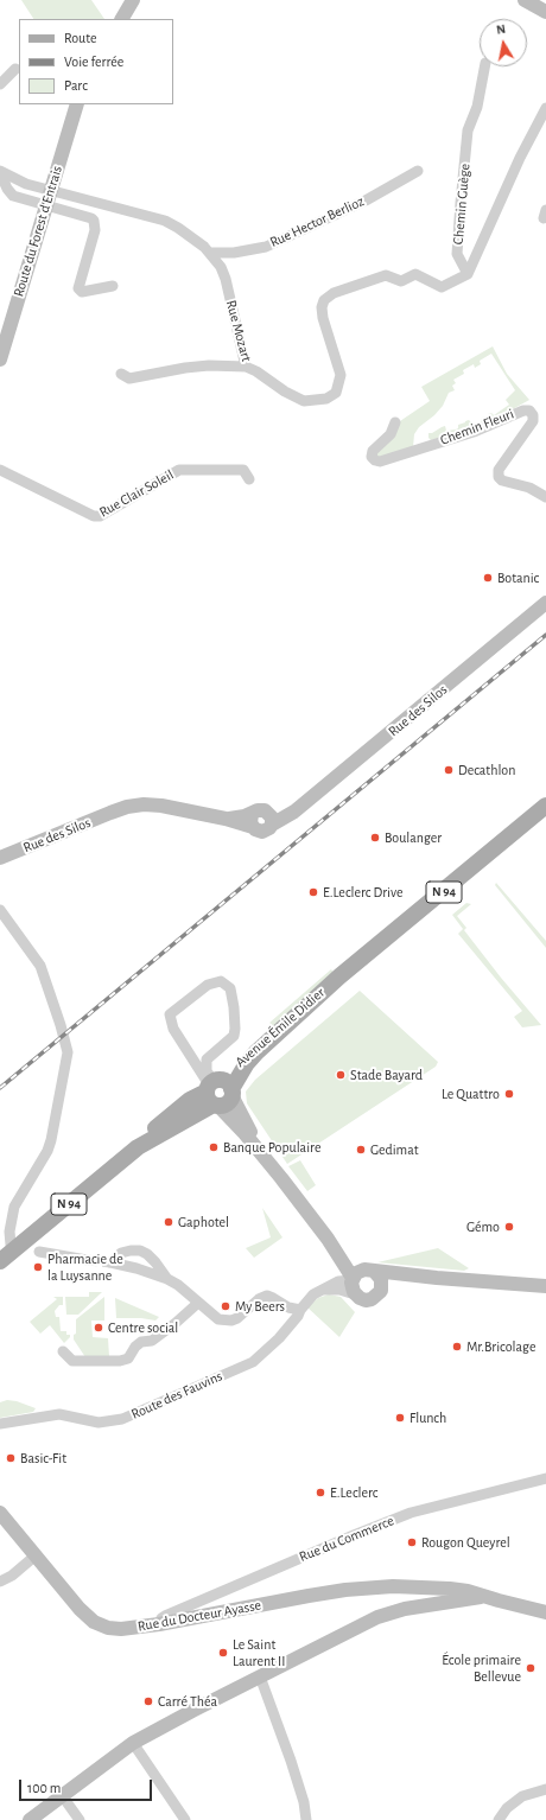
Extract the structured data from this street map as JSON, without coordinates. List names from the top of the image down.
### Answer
{
  "streets": {
    "main road": ["N 94", "Avenue Émile Didier"],
    "street": [
      "Chemin Guège",
      "Rue Hector Berlioz",
      "Route du Forest d'Entrais",
      "Rue Mozart",
      "Chemin Fleuri",
      "Rue Clair Soleil",
      "Rue des Silos",
      "Route des Fauvins",
      "Rue du Commerce",
      "Rue du Docteur Ayasse"
    ]
  },
  "crossings": [
    ["Chemin Guège", "Rue Mozart"],
    ["Rue Hector Berlioz", "Rue Mozart"],
    ["Route du Forest d'Entrais", "Rue Mozart"],
    ["Rue du Commerce", "Rue du Docteur Ayasse"]
  ],
  "places": [
    "Botanic",
    "Decathlon",
    "Boulanger",
    "E.Leclerc Drive",
    "Stade Bayard",
    "Le Quattro",
    "Banque Populaire",
    "Gedimat",
    "Gaphotel",
    "Gémo",
    "Pharmacie de la Luysanne",
    "My Beers",
    "Centre social",
    "Mr.Bricolage",
    "Flunch",
    "Basic-Fit",
    "E.Leclerc",
    "Rougon Queyrel",
    "Le Saint Laurent II",
    "École primaire Bellevue",
    "Carré Théa"
  ],
  "legend": ["Route", "Voie ferrée", "Parc"],
  "scale_bar": "100 m",
  "north": "top"
}
